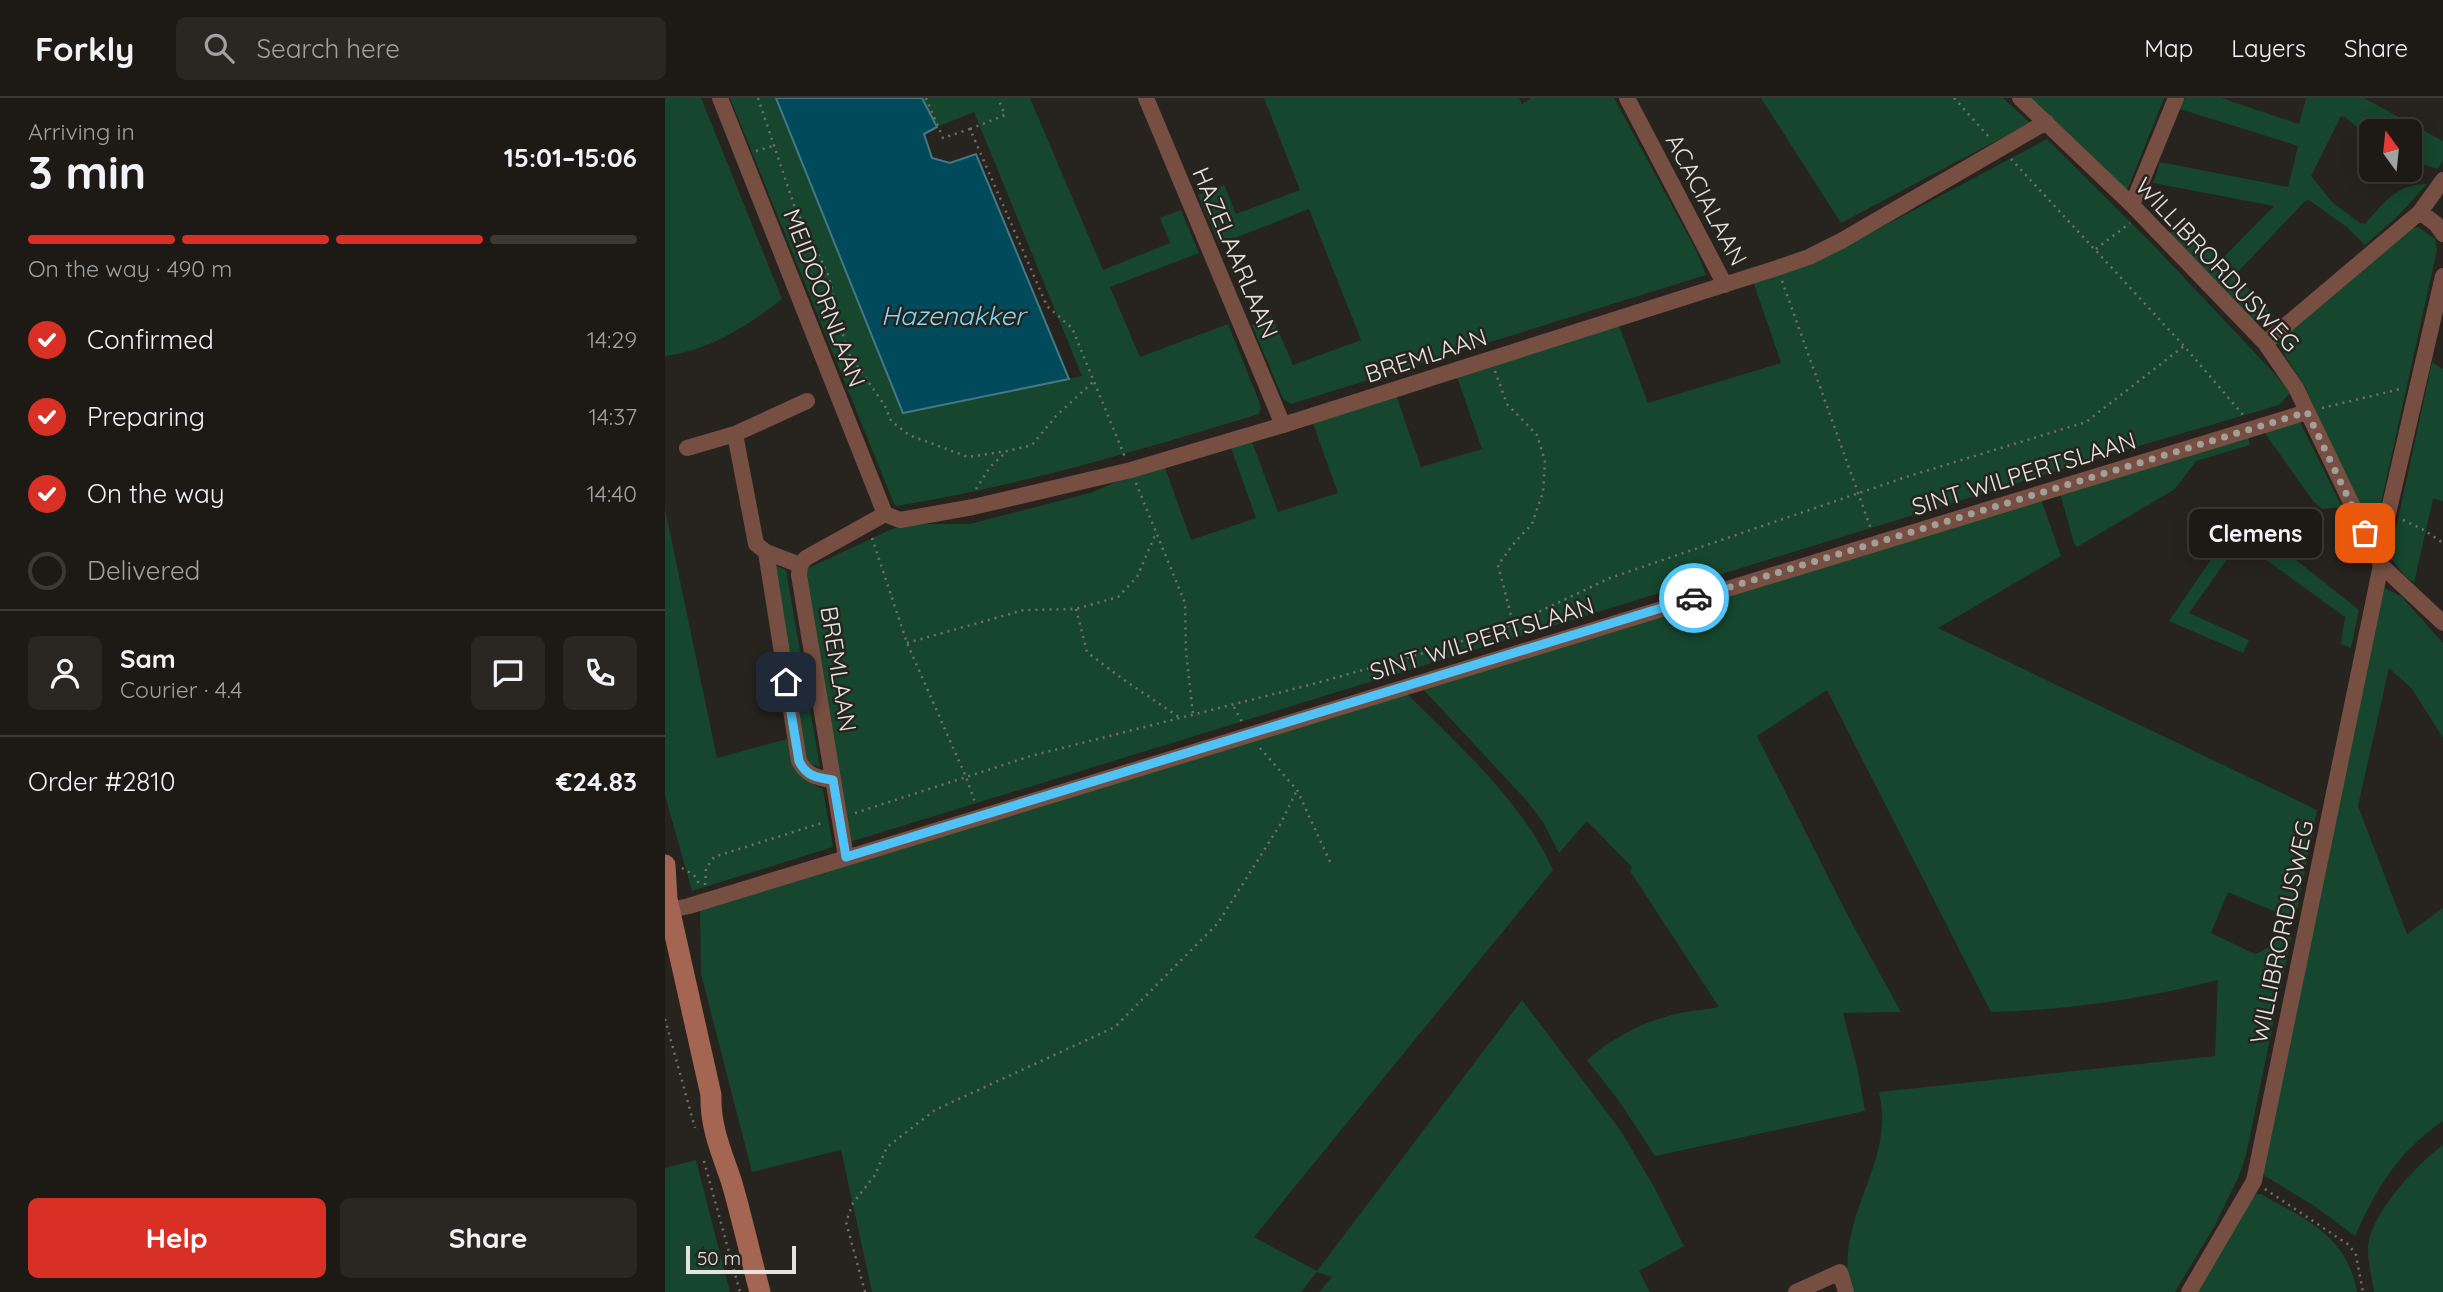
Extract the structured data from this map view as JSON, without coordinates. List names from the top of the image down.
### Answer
{
  "streets": {
    "street": [
      "ACACIALAAN",
      "HAZELAARLAAN",
      "WILLIBRORDUSWEG",
      "MEIDOORNLAAN",
      "BREMLAAN",
      "SINT WILPERTSLAAN"
    ]
  },
  "crossings": [
    ["ACACIALAAN", "BREMLAAN"],
    ["HAZELAARLAAN", "BREMLAAN"],
    ["WILLIBRORDUSWEG", "BREMLAAN"],
    ["WILLIBRORDUSWEG", "SINT WILPERTSLAAN"],
    ["MEIDOORNLAAN", "BREMLAAN"],
    ["BREMLAAN", "SINT WILPERTSLAAN"]
  ],
  "water": ["Hazenakker"],
  "places": ["Clemens"],
  "scale_bar": "50 m",
  "north": "top",
  "page": {
    "header": "Forkly",
    "search": "Search here",
    "nav": ["Map", "Layers", "Share"],
    "heading": ["3 min", "Arriving in", "15:01–15:06"],
    "panel": [
      "Sam",
      "Courier · 4.4",
      "Order #2810",
      "€24.83"
    ],
    "bar": "On the way · 490 m",
    "list": [
      ["Confirmed", "14:29"],
      ["Preparing", "14:37"],
      ["On the way", "14:40"],
      "Delivered"
    ],
    "bubble": "Clemens",
    "buttons": ["Help", "Share"],
    "scale": "50 m"
  }
}
